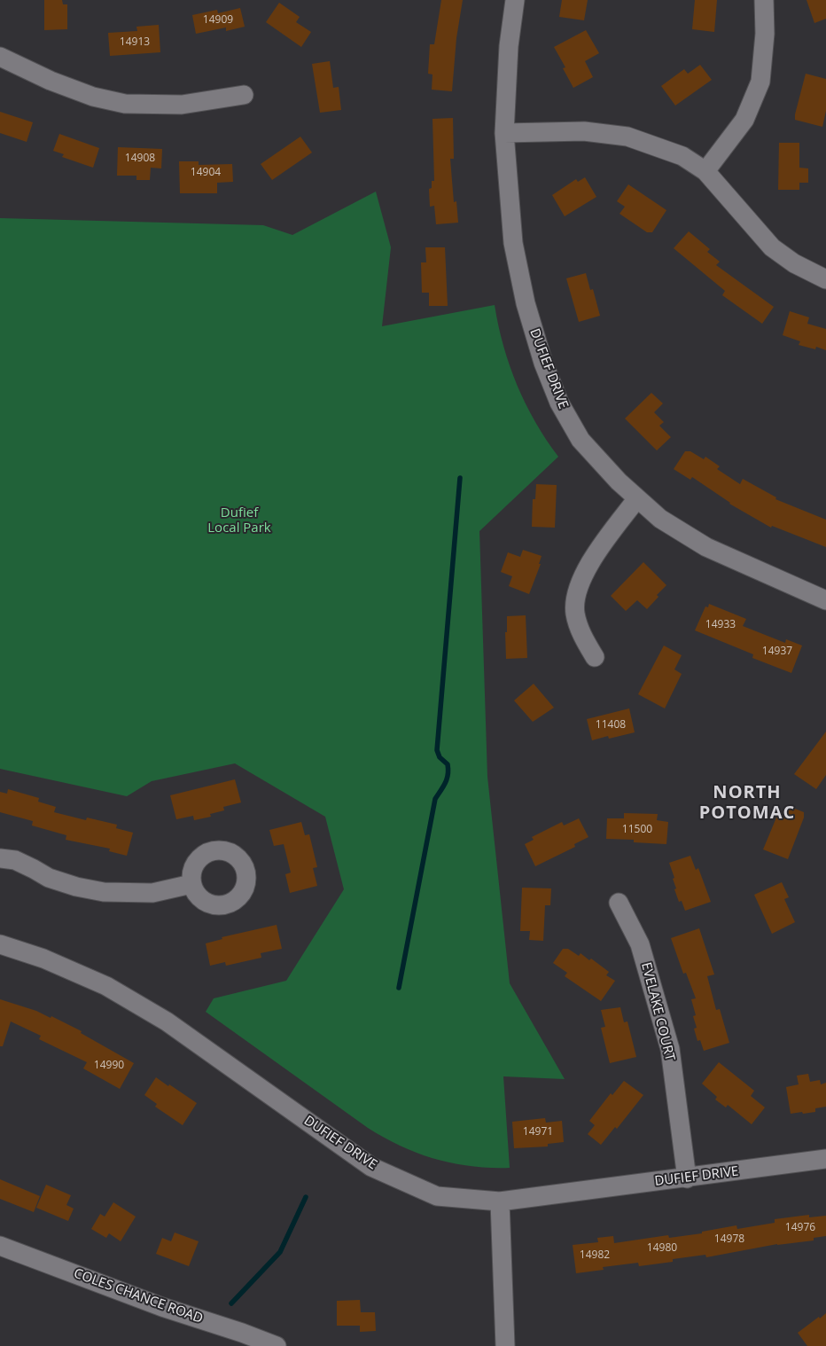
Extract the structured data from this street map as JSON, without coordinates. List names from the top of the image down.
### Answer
{
  "streets": {
    "street": ["DUFIEF DRIVE", "EVELAKE COURT", "COLES CHANCE ROAD"]
  },
  "crossings": [
    ["DUFIEF DRIVE", "EVELAKE COURT"]
  ],
  "districts": ["NORTH POTOMAC"],
  "parks": ["Dufief Local Park"],
  "house_numbers": [
    "14909",
    "14913",
    "14908",
    "14904",
    "14933",
    "14937",
    "11408",
    "11500",
    "14990",
    "14971",
    "14976",
    "14978",
    "14980",
    "14982"
  ]
}
